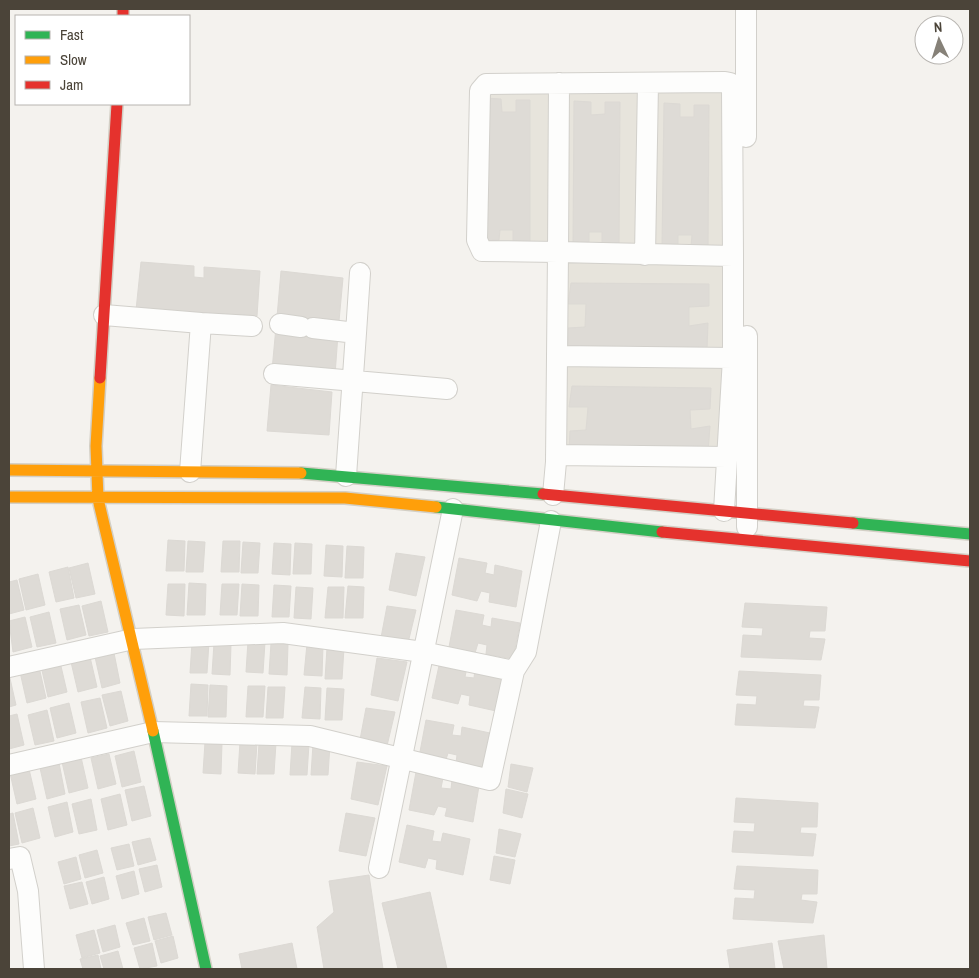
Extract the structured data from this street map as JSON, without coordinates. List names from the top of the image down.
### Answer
{
  "legend": ["Fast", "Slow", "Jam"],
  "north": "top"
}
